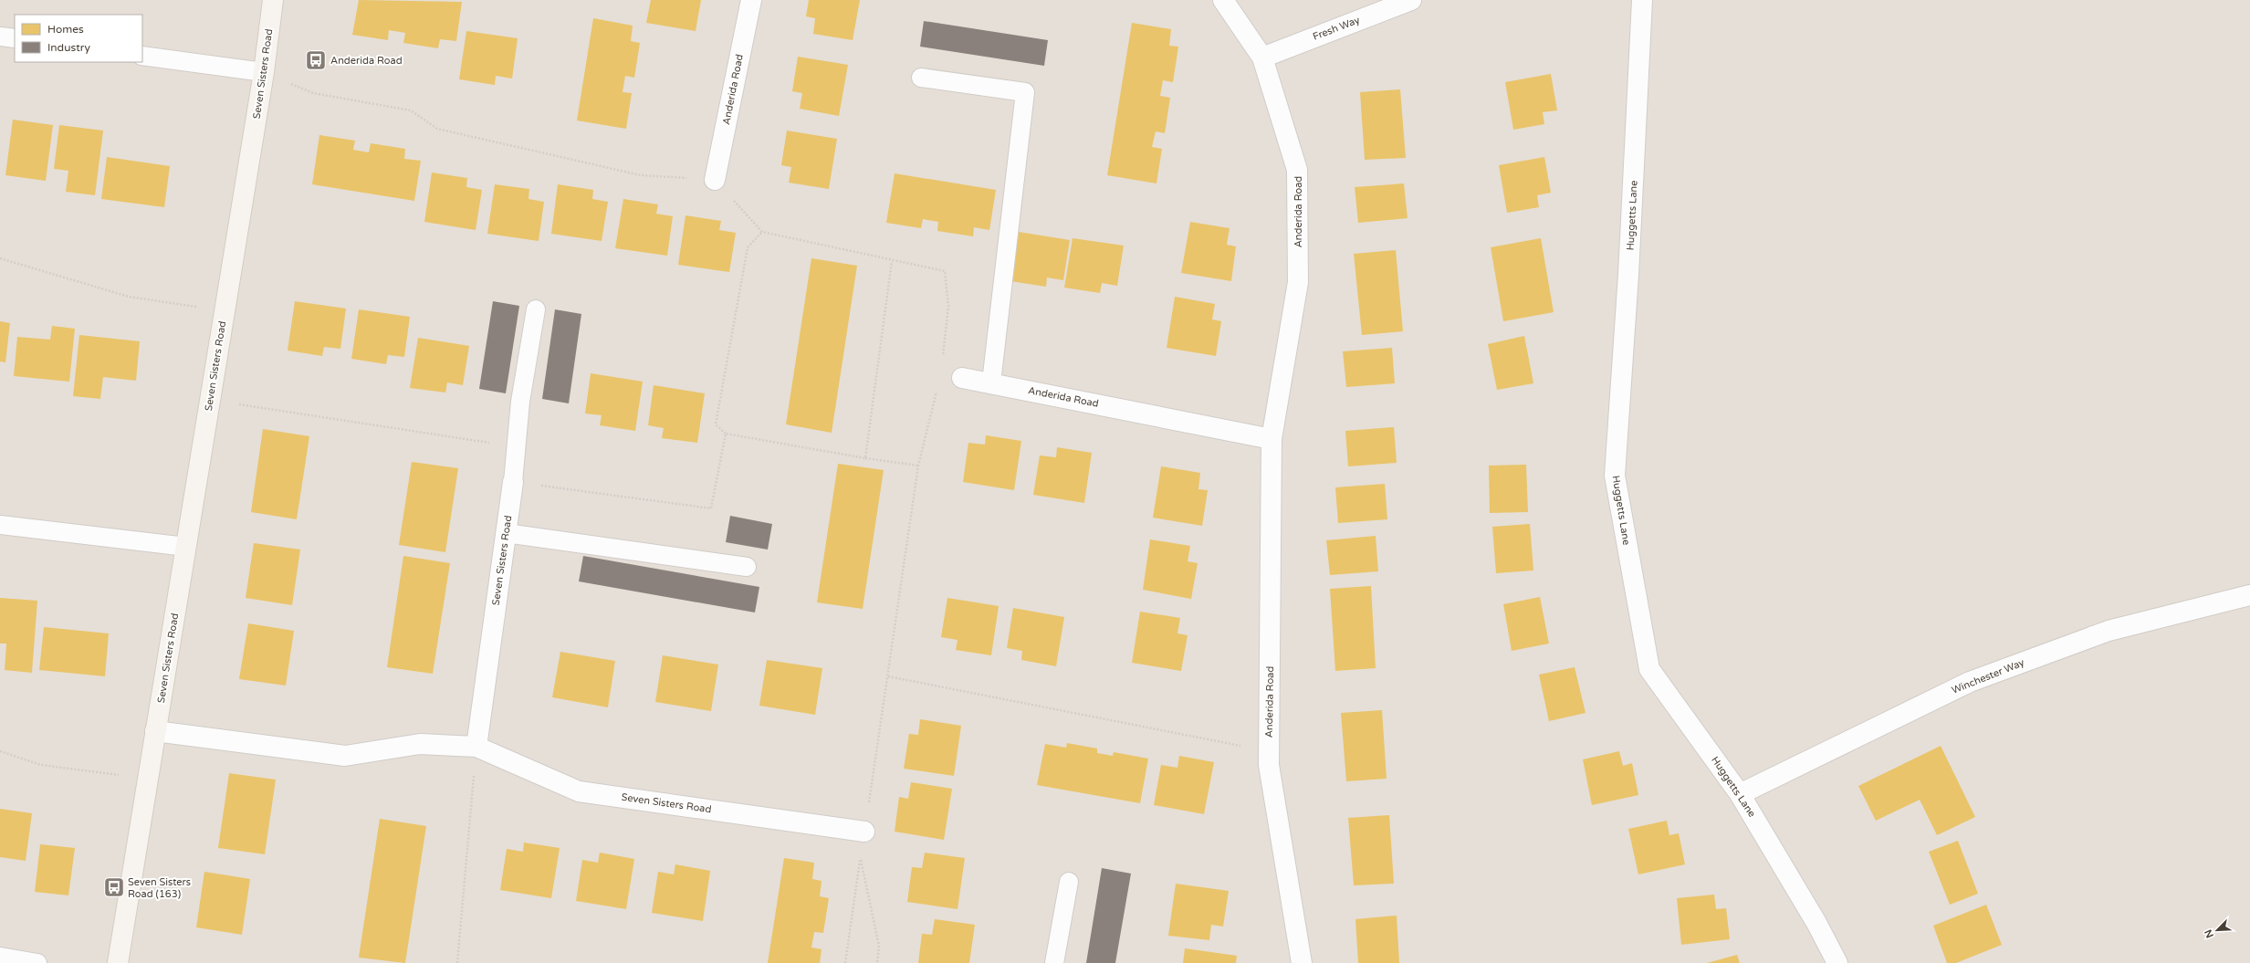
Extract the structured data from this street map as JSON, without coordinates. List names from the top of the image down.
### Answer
{
  "streets": {
    "street": [
      "Fresh Way",
      "Seven Sisters Road",
      "Anderida Road",
      "Huggetts Lane",
      "Winchester Way"
    ]
  },
  "crossings": [
    ["Fresh Way", "Anderida Road"],
    ["Huggetts Lane", "Winchester Way"]
  ],
  "places": {
    "bus stop": ["Anderida Road", "Seven Sisters Road (163)"]
  },
  "legend": ["Homes", "Industry"],
  "north": "bottom left"
}
